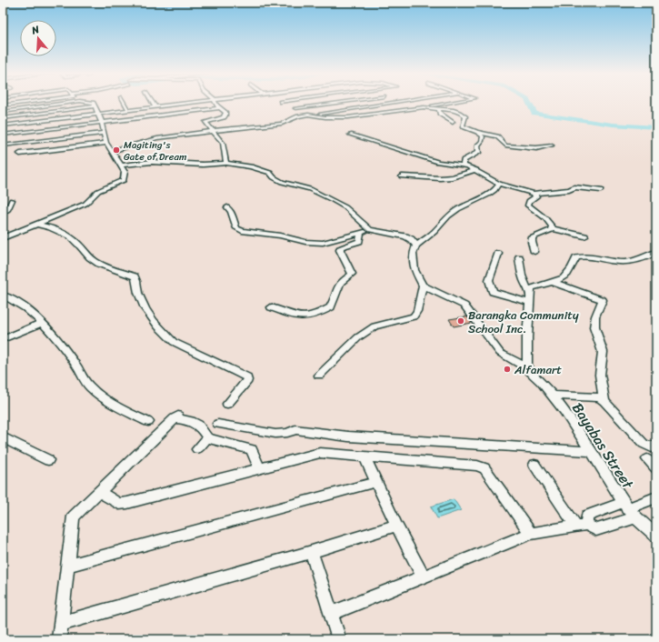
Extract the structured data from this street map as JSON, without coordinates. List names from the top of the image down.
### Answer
{
  "streets": {
    "street": ["Bayabas Street"]
  },
  "places": ["Magiting's Gate of Dream", "Barangka Community School Inc.", "Alfamart"],
  "north": "top"
}
